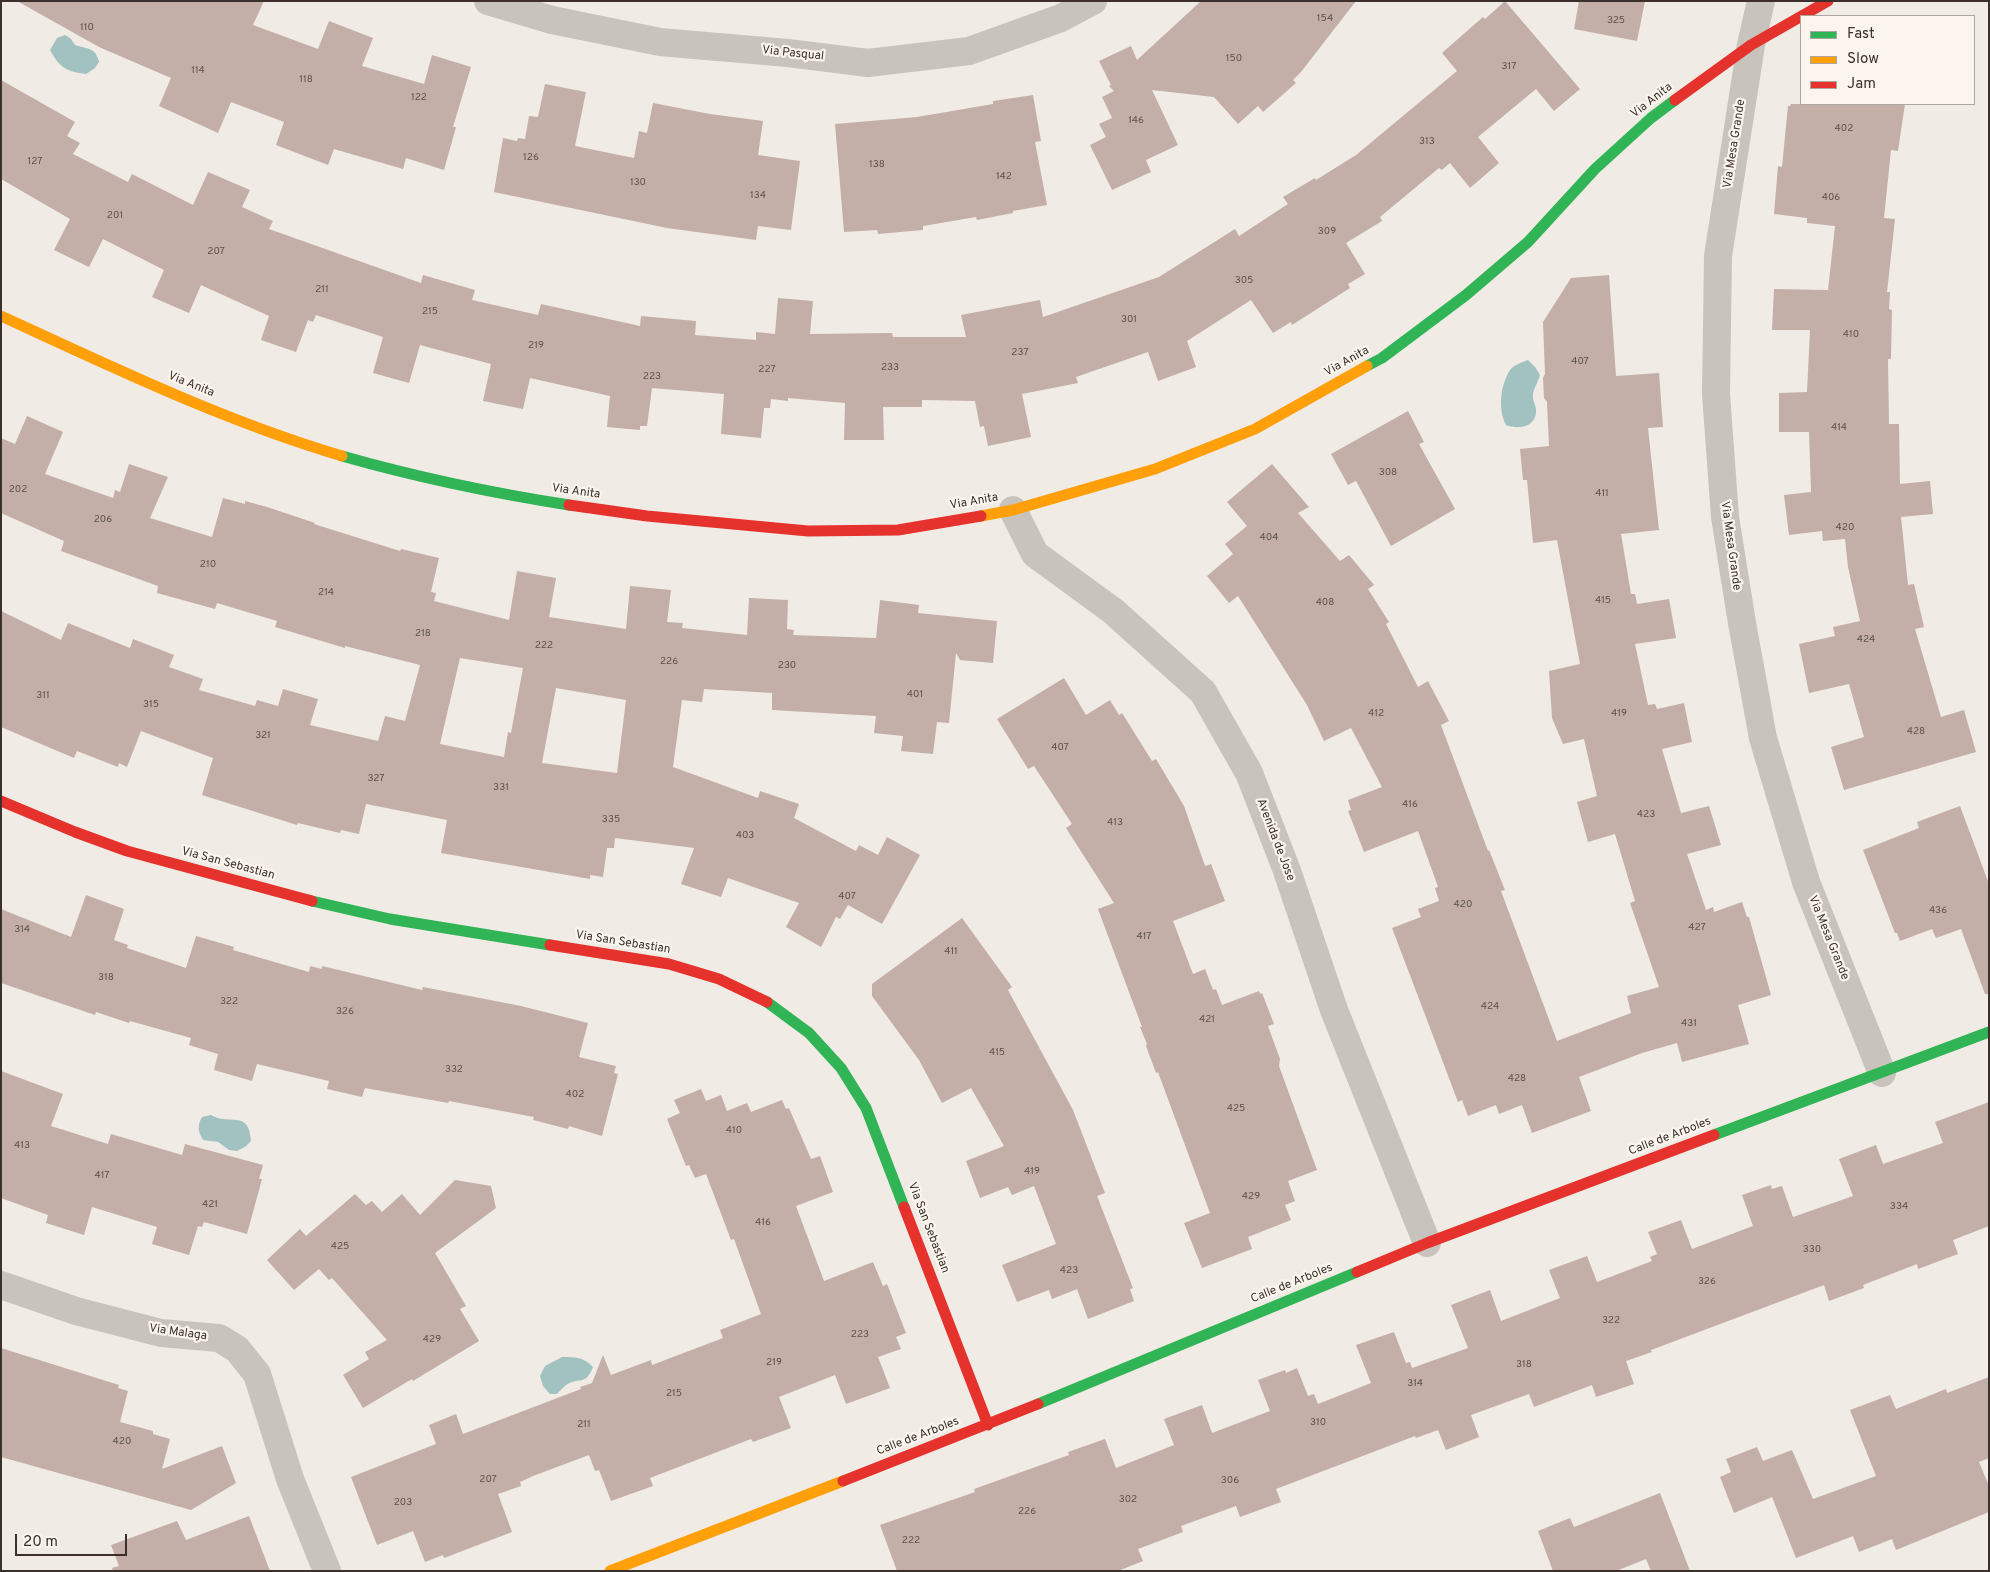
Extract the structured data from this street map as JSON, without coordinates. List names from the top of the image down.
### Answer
{
  "streets": {
    "street": [
      "Via Pasqual",
      "Via Anita",
      "Via Mesa Grande",
      "Avenida de Jose",
      "Via San Sebastian",
      "Calle de Arboles",
      "Via Malaga"
    ]
  },
  "crossings": [
    ["Via Anita", "Via Mesa Grande"],
    ["Via Anita", "Avenida de Jose"],
    ["Via Mesa Grande", "Calle de Arboles"],
    ["Avenida de Jose", "Calle de Arboles"],
    ["Via San Sebastian", "Calle de Arboles"]
  ],
  "house_numbers": [
    "154",
    "325",
    "110",
    "150",
    "317",
    "114",
    "118",
    "122",
    "146",
    "402",
    "313",
    "126",
    "127",
    "138",
    "142",
    "130",
    "134",
    "406",
    "201",
    "309",
    "207",
    "305",
    "211",
    "215",
    "301",
    "410",
    "219",
    "237",
    "407",
    "233",
    "227",
    "223",
    "414",
    "308",
    "202",
    "411",
    "206",
    "420",
    "404",
    "210",
    "214",
    "415",
    "408",
    "218",
    "424",
    "222",
    "226",
    "230",
    "401",
    "311",
    "315",
    "412",
    "419",
    "428",
    "321",
    "407",
    "327",
    "331",
    "416",
    "423",
    "335",
    "413",
    "403",
    "407",
    "420",
    "436",
    "427",
    "314",
    "417",
    "411",
    "318",
    "322",
    "424",
    "326",
    "421",
    "431",
    "415",
    "332",
    "428",
    "402",
    "425",
    "410",
    "413",
    "419",
    "417",
    "429",
    "421",
    "334",
    "416",
    "425",
    "330",
    "423",
    "326",
    "322",
    "223",
    "429",
    "219",
    "318",
    "314",
    "215",
    "310",
    "211",
    "420",
    "207",
    "306",
    "302",
    "203",
    "226",
    "222"
  ],
  "legend": ["Fast", "Slow", "Jam"],
  "scale_bar": "20 m"
}
